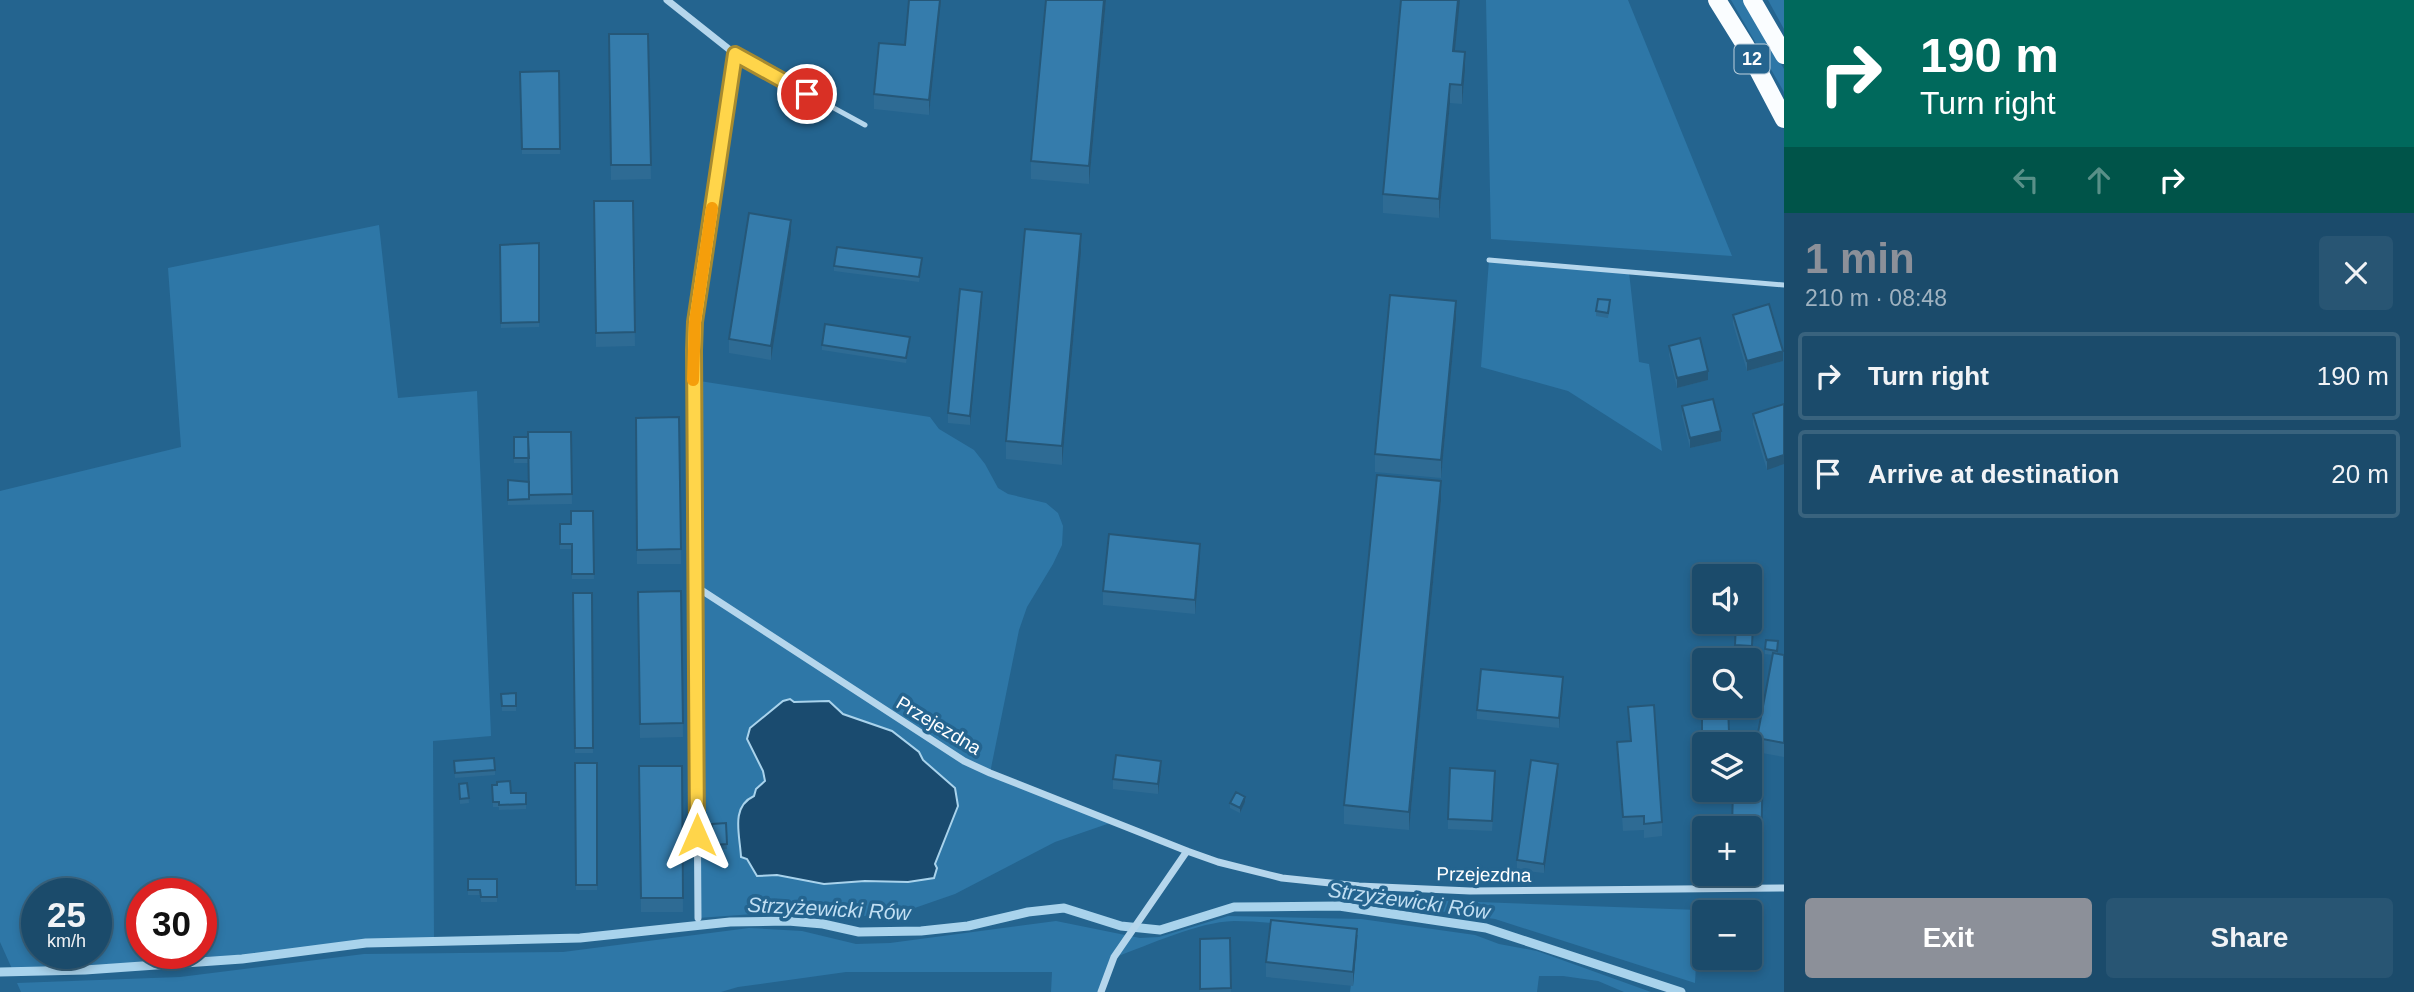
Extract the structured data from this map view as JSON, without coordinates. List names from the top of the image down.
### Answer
{
  "streets": {
    "main road": ["12"],
    "street": ["Przejezdna"]
  },
  "water": ["Strzyżewicki Rów"],
  "page": {
    "turn": ["190 m", "Turn right"],
    "heading": ["1 min", "210 m · 08:48"],
    "list": [
      {
        "name": "Turn right",
        "value": "190 m"
      },
      {
        "name": "Arrive at destination",
        "value": "20 m"
      }
    ],
    "map_buttons": ["+", "−"],
    "speed": "25 km/h",
    "limit": "30",
    "buttons": ["Exit", "Share"]
  }
}
